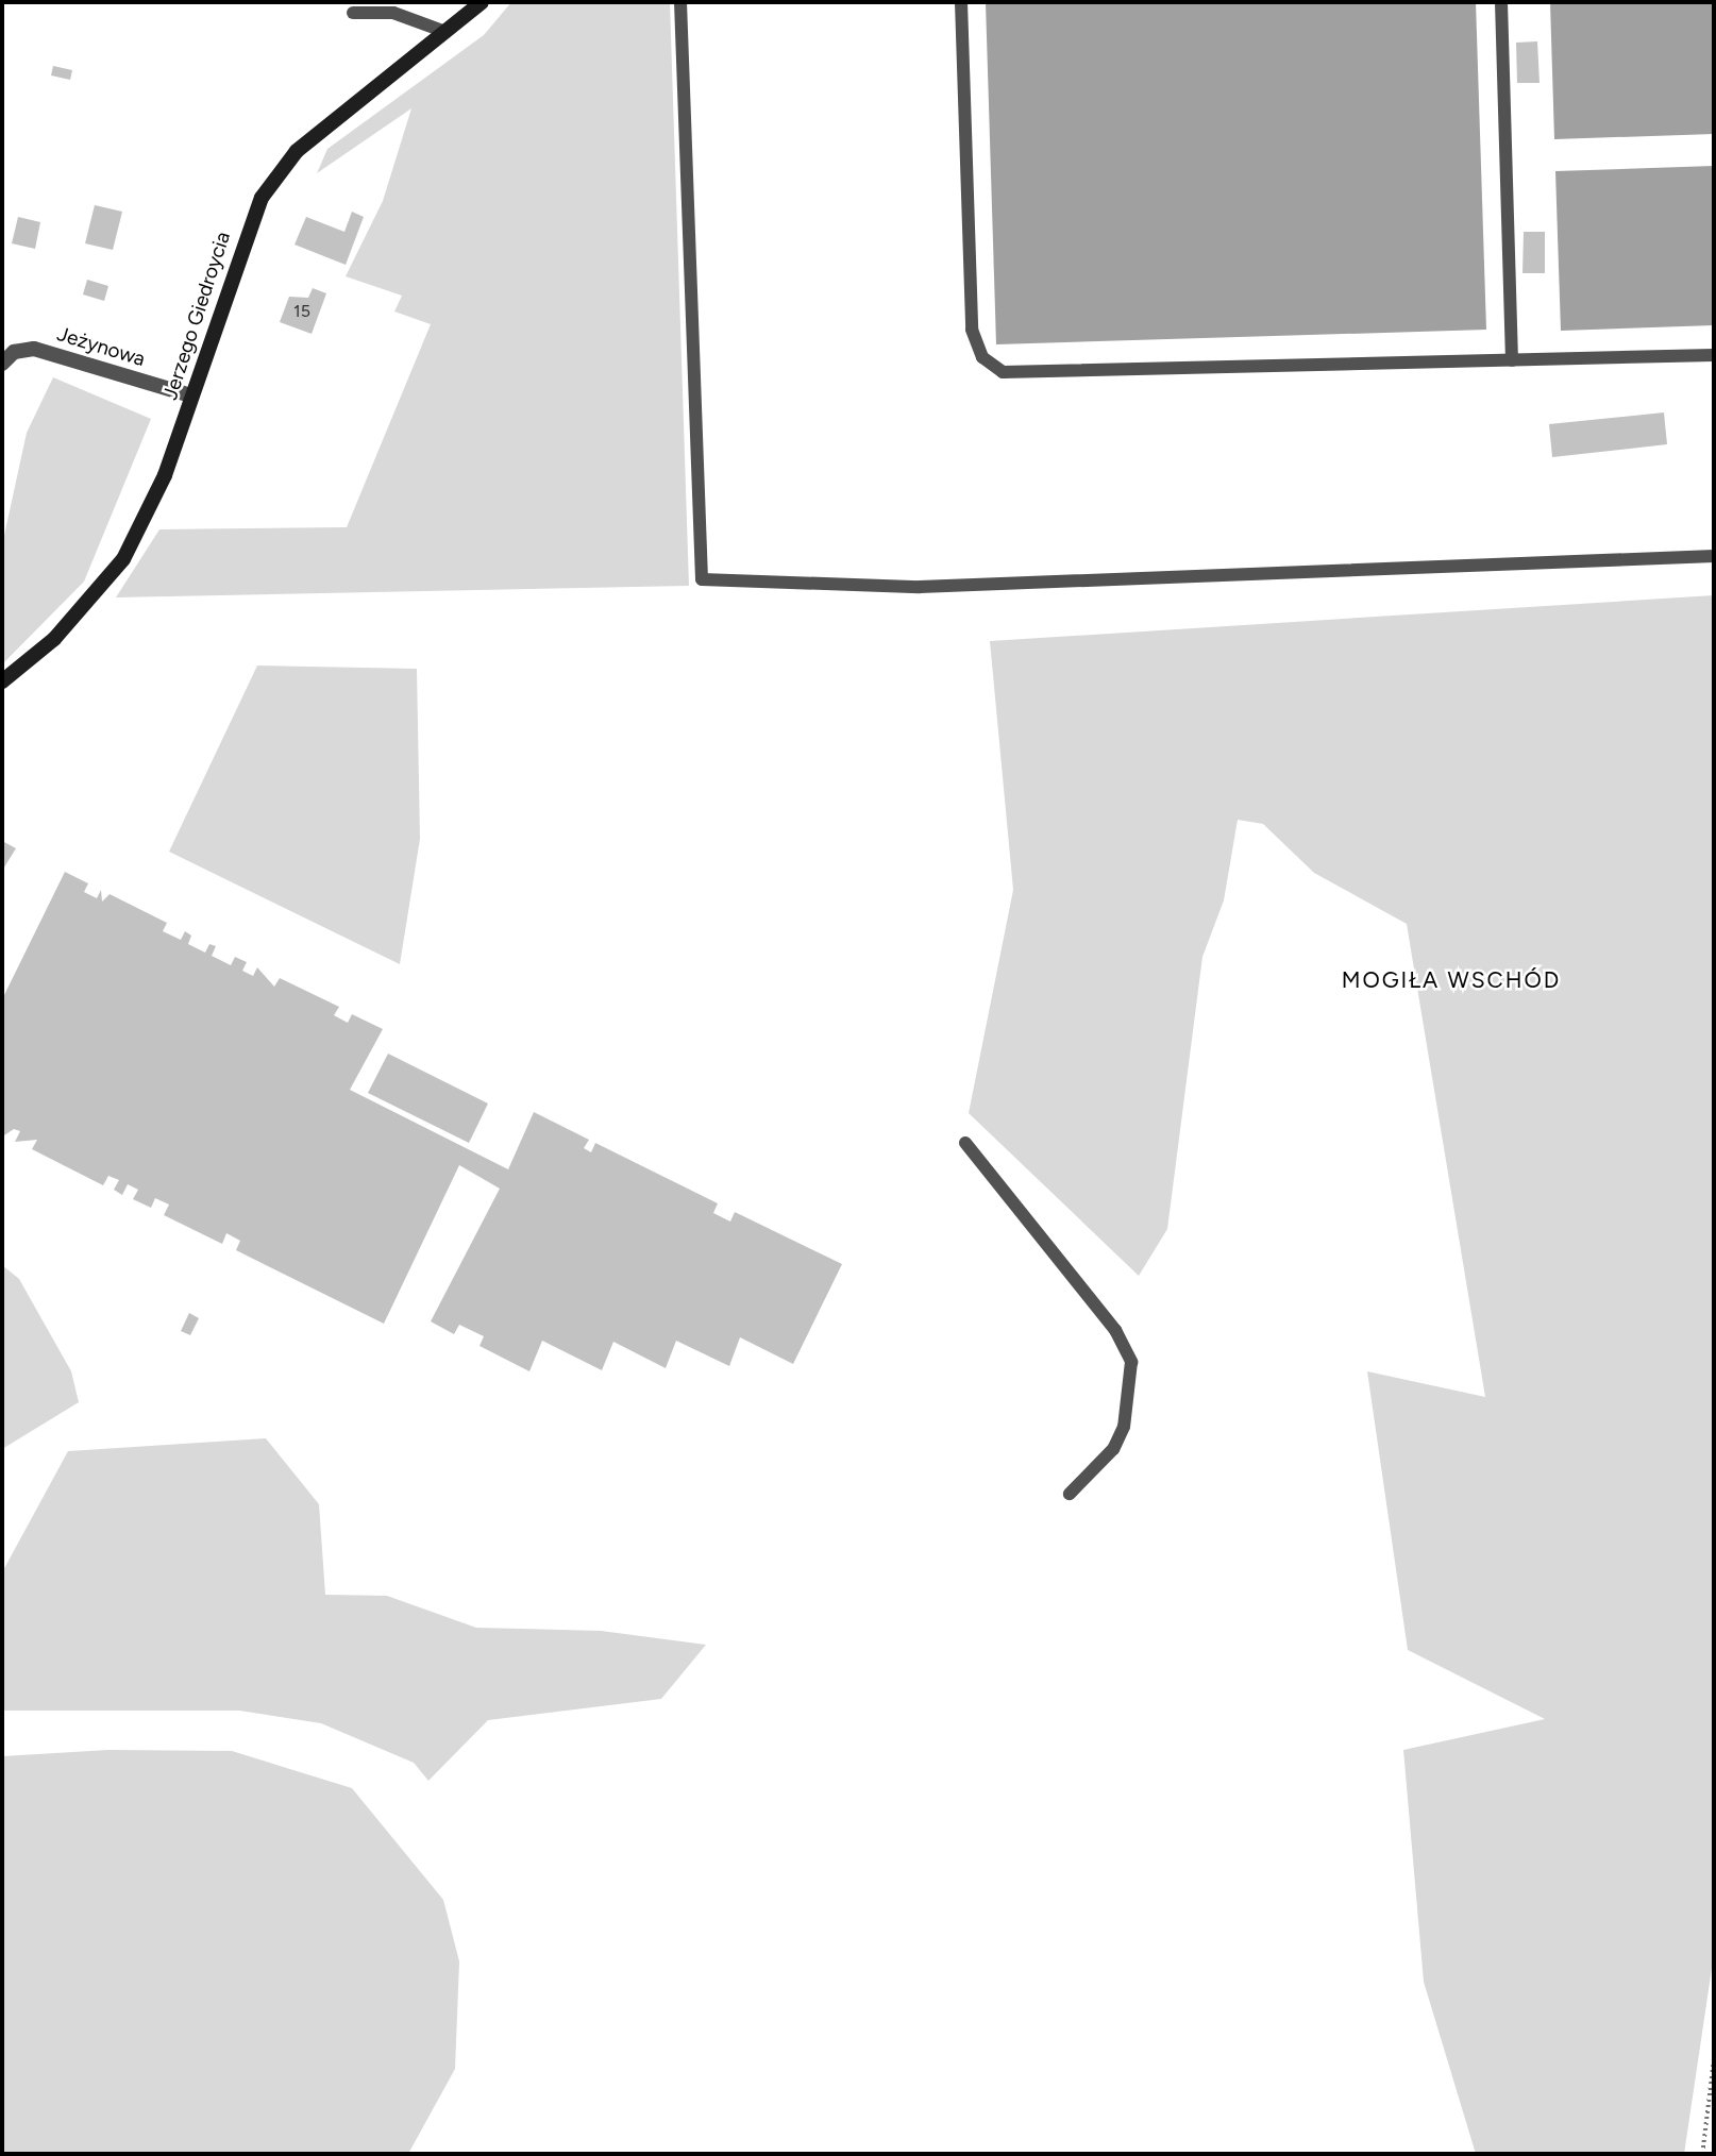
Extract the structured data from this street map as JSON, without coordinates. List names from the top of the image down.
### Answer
{
  "streets": {
    "street": ["Jerzego Giedroycia", "Jeżynowa"]
  },
  "crossings": [
    ["Jerzego Giedroycia", "Jeżynowa"]
  ],
  "districts": ["MOGIŁA WSCHÓD"],
  "house_numbers": ["15"]
}
